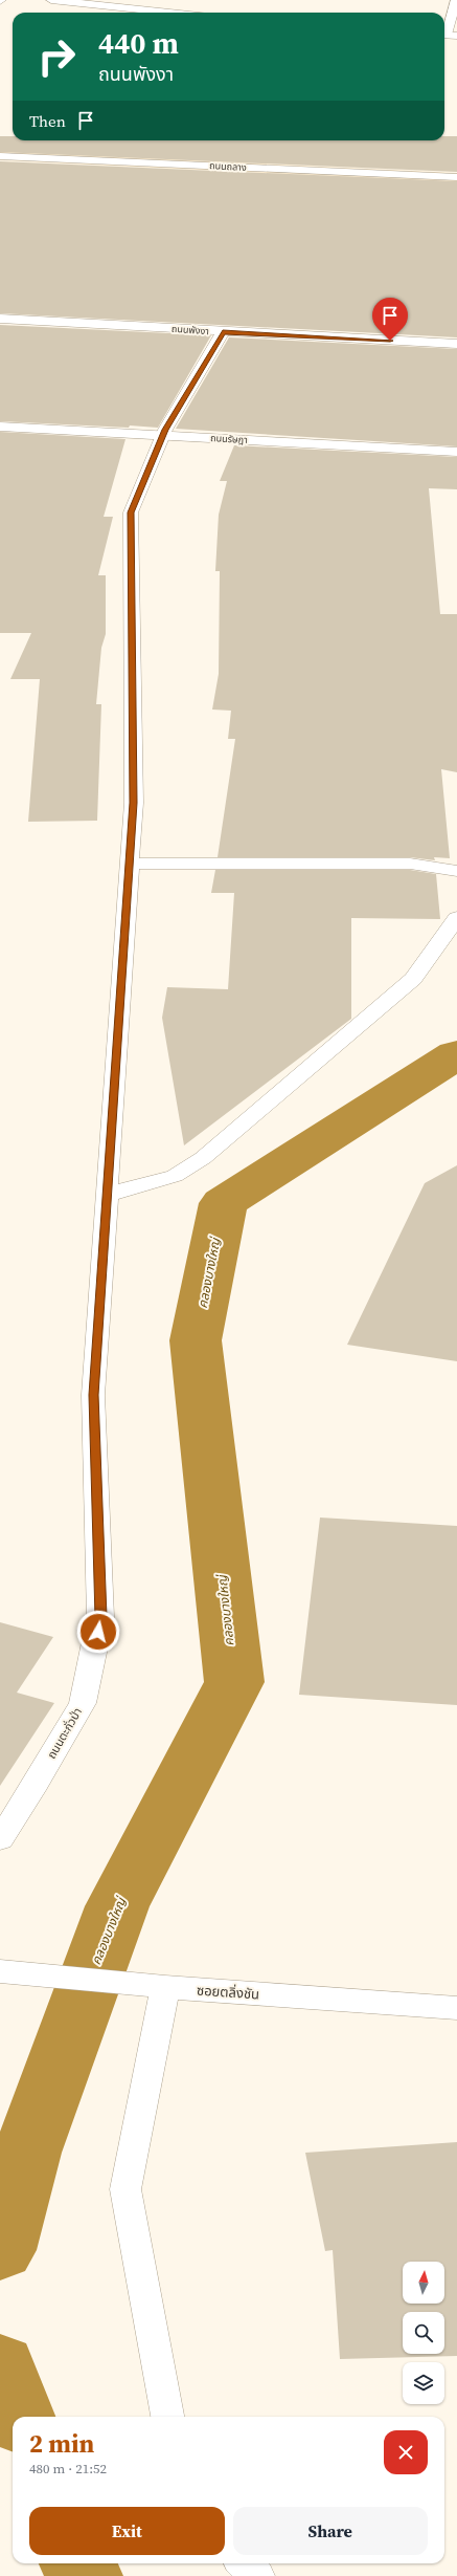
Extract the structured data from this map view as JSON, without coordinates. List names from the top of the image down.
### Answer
{
  "streets": {
    "street": [
      "ถนนถลาง",
      "ถนนพังงา",
      "ถนนรัษฎา",
      "ถนนตะกั่วป่า",
      "ซอยตลิ่งชัน"
    ]
  },
  "crossings": [
    ["ถนนพังงา", "ถนนตะกั่วป่า"],
    ["ถนนรัษฎา", "ถนนตะกั่วป่า"]
  ],
  "water": ["คลองบางใหญ่"],
  "north": "top",
  "page": {
    "turn": ["440 m", "ถนนพังงา"],
    "then": "Then",
    "heading": ["2 min", "480 m · 21:52"],
    "buttons": ["Exit", "Share"]
  }
}
